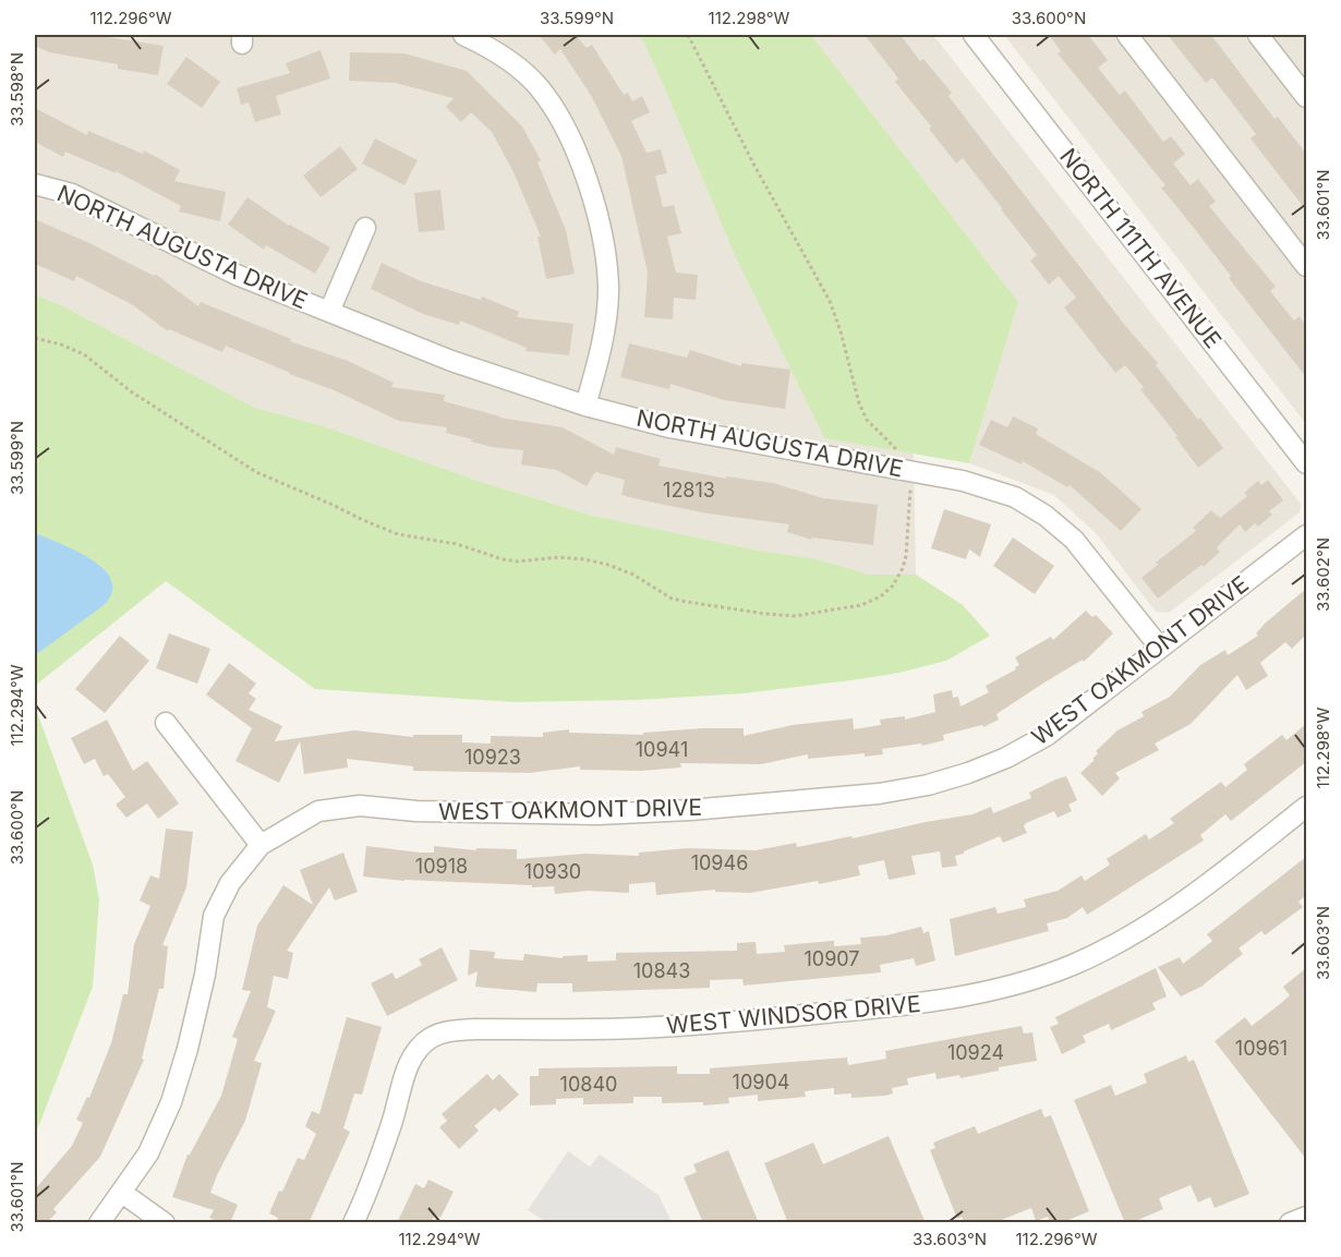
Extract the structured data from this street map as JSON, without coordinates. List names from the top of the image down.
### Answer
{
  "streets": {
    "street": [
      "NORTH AUGUSTA DRIVE",
      "NORTH 111TH AVENUE",
      "WEST OAKMONT DRIVE",
      "WEST WINDSOR DRIVE"
    ]
  },
  "crossings": [
    ["NORTH AUGUSTA DRIVE", "WEST OAKMONT DRIVE"]
  ],
  "house_numbers": [
    "12813",
    "10941",
    "10923",
    "10946",
    "10918",
    "10930",
    "10907",
    "10843",
    "10961",
    "10924",
    "10904",
    "10840"
  ],
  "coordinates": [
    "112.296°W",
    "33.599°N",
    "112.298°W",
    "33.600°N",
    "33.598°N",
    "33.601°N",
    "33.602°N",
    "112.294°W",
    "33.603°N"
  ]
}
